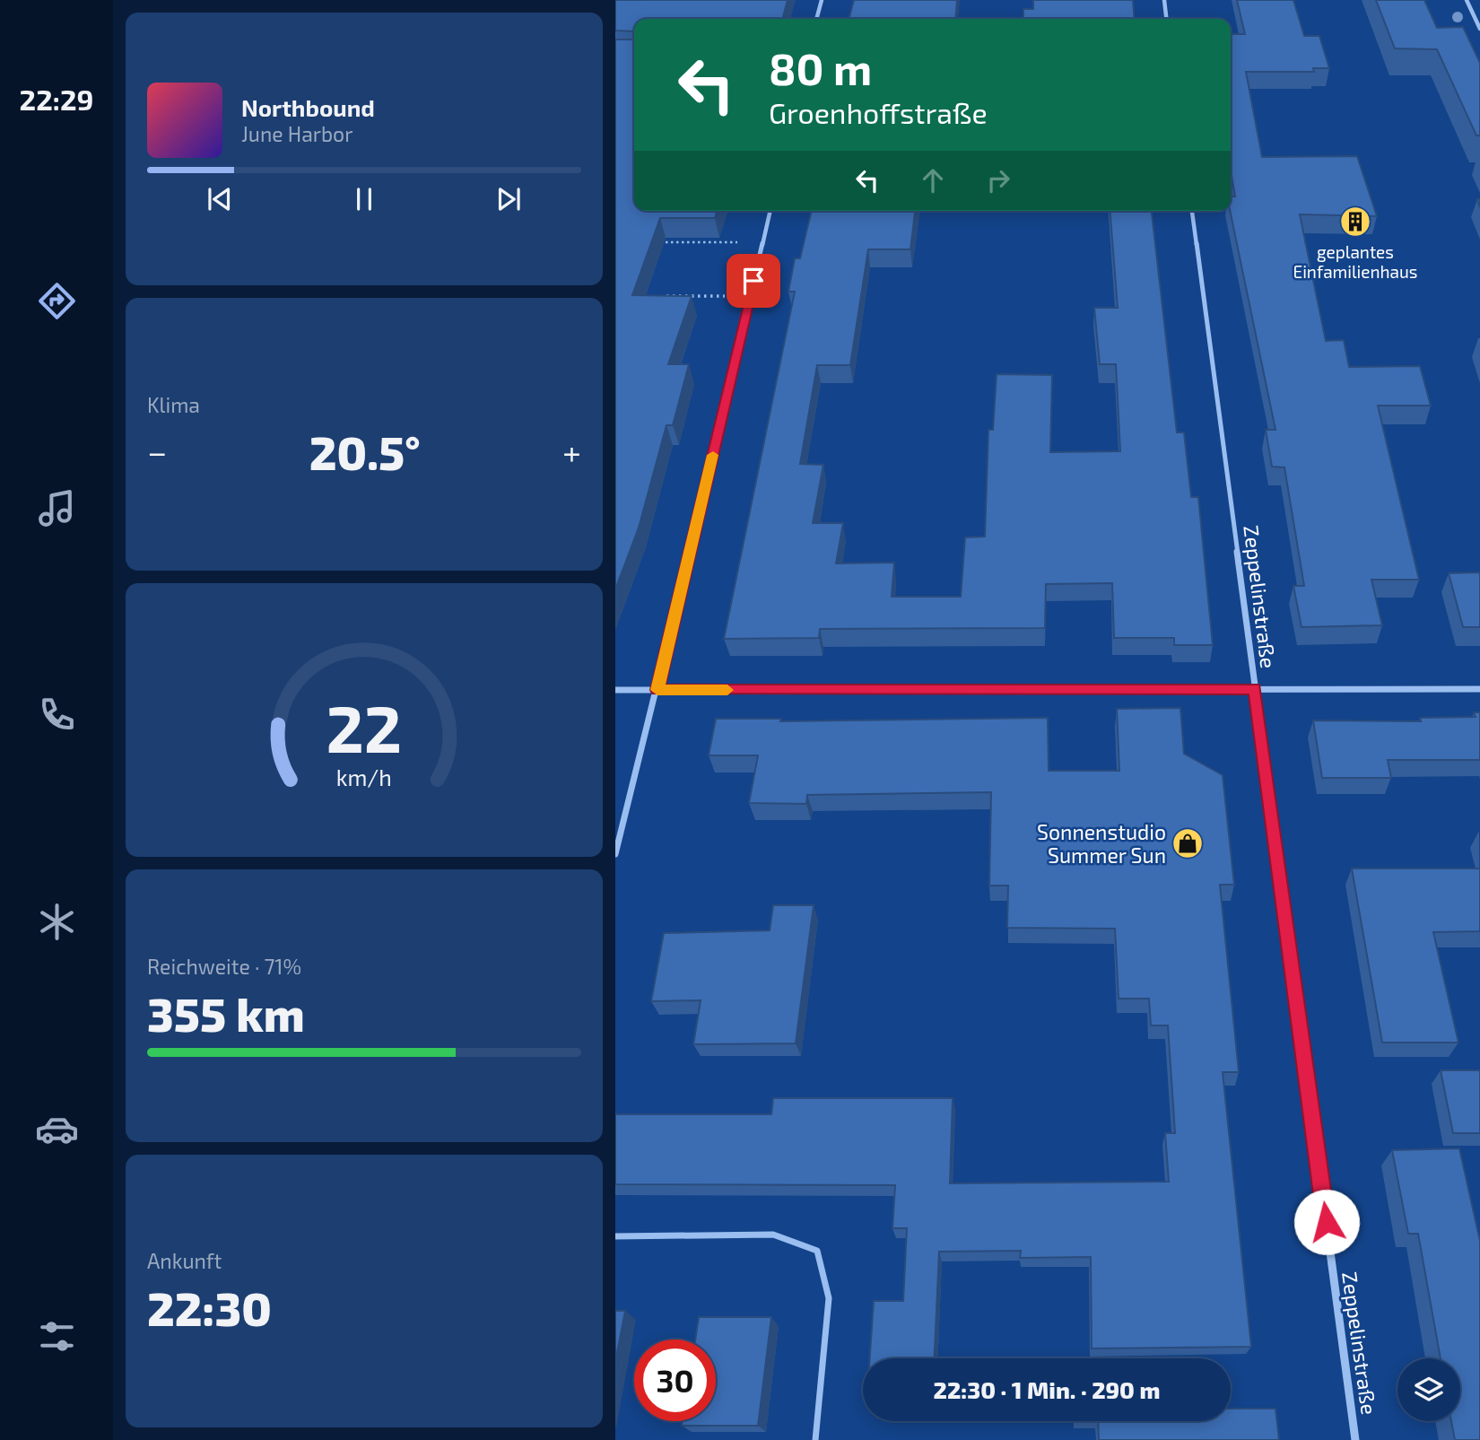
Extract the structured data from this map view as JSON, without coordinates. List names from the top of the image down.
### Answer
{
  "streets": {
    "street": ["Zeppelinstraße"]
  },
  "places": {
    "building": ["geplantes Einfamilienhaus"],
    "shop": ["Sonnenstudio Summer Sun"]
  },
  "page": {
    "tabs": "22:29",
    "turn": ["80 m", "Groenhoffstraße"],
    "song": ["Northbound", "June Harbor"],
    "tile": [
      "Klima",
      ["Reichweite · 71%", "355 km"],
      ["Ankunft", "22:30"]
    ],
    "heat": ["−", "20.5°", "+"],
    "limit": "30",
    "trip": "22:30 · 1 Min. · 290 m",
    "gauge": ["22", "km/h"]
  }
}
